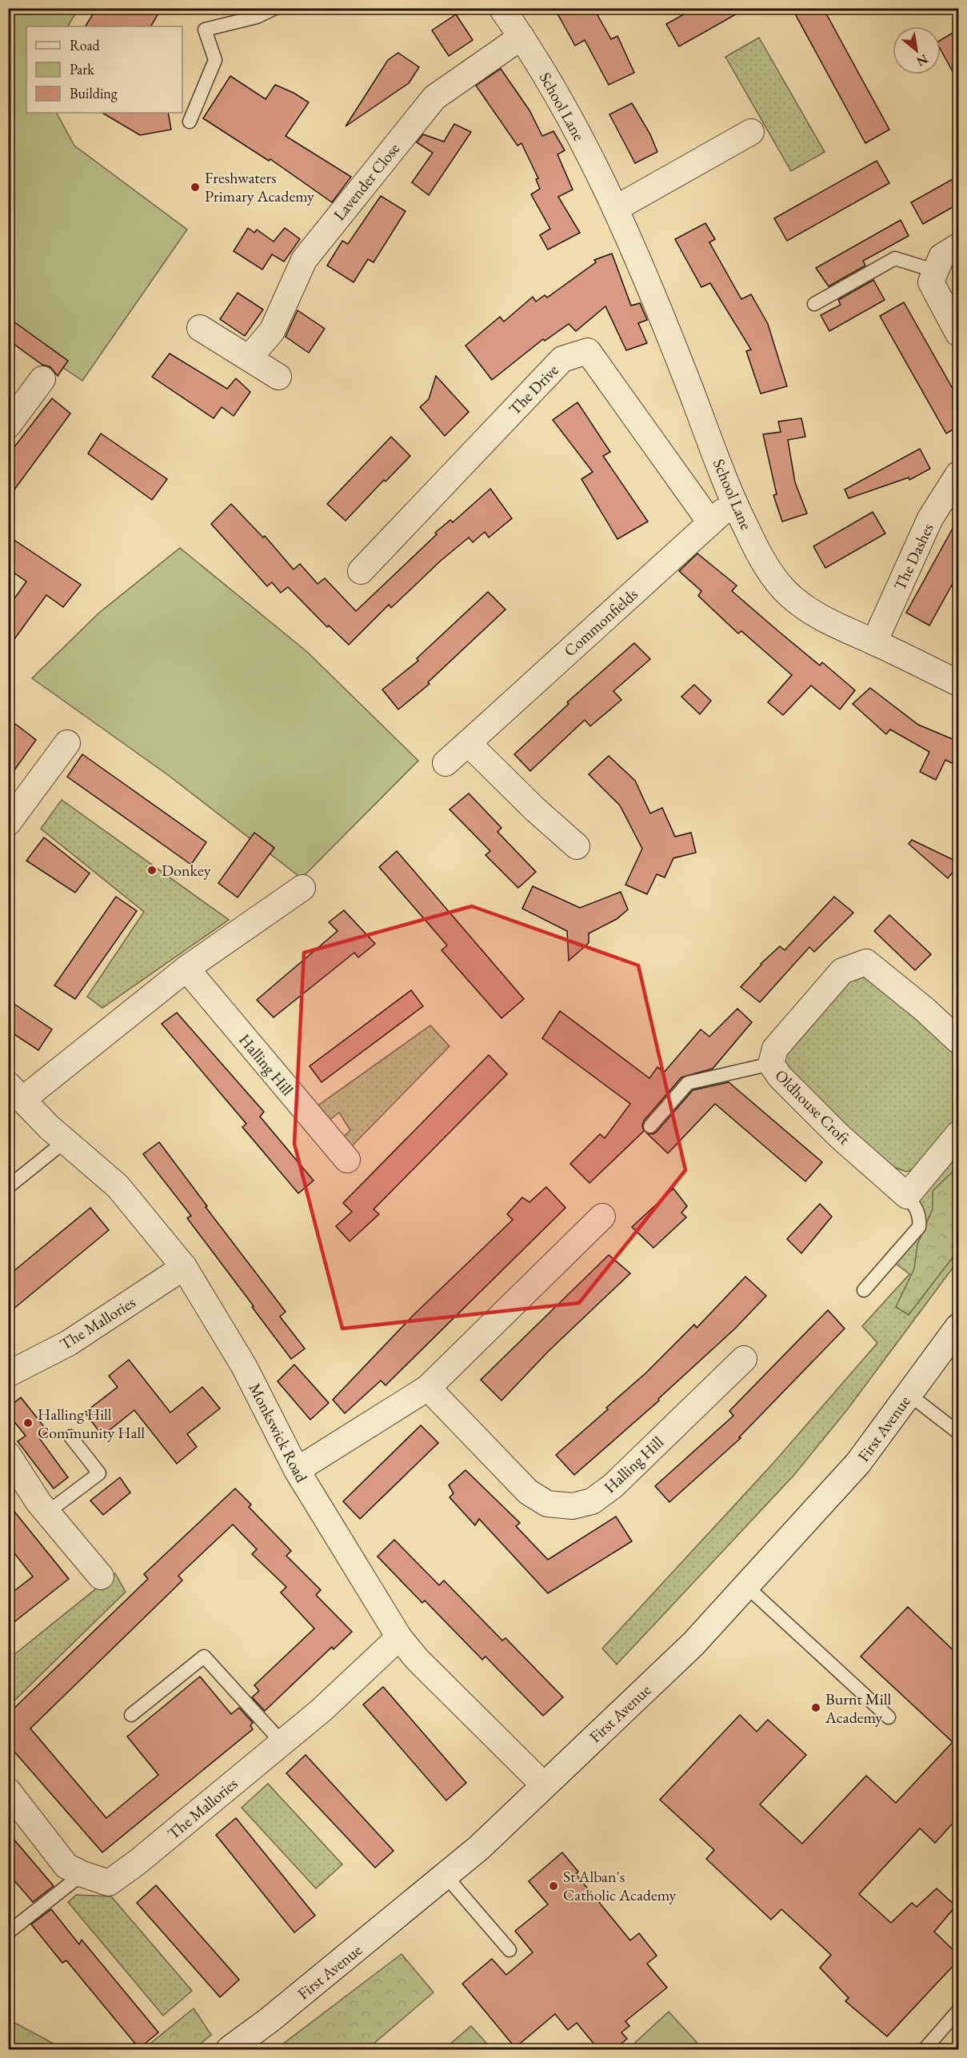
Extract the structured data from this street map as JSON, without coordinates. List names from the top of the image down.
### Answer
{
  "streets": {
    "street": [
      "School Lane",
      "Lavender Close",
      "The Drive",
      "The Dashes",
      "Commonfields",
      "Halling Hill",
      "Oldhouse Croft",
      "The Mallories",
      "First Avenue",
      "Monkswick Road"
    ]
  },
  "crossings": [
    ["School Lane", "Lavender Close"],
    ["School Lane", "The Dashes"],
    ["School Lane", "Commonfields"],
    ["The Drive", "Commonfields"],
    ["The Mallories", "Monkswick Road"],
    ["First Avenue", "Monkswick Road"]
  ],
  "places": [
    "Freshwaters Primary Academy",
    "Donkey",
    "Halling Hill Community Hall",
    "Burnt Mill Academy",
    "St Alban's Catholic Academy"
  ],
  "legend": ["Road", "Park", "Building"],
  "north": "bottom right"
}
